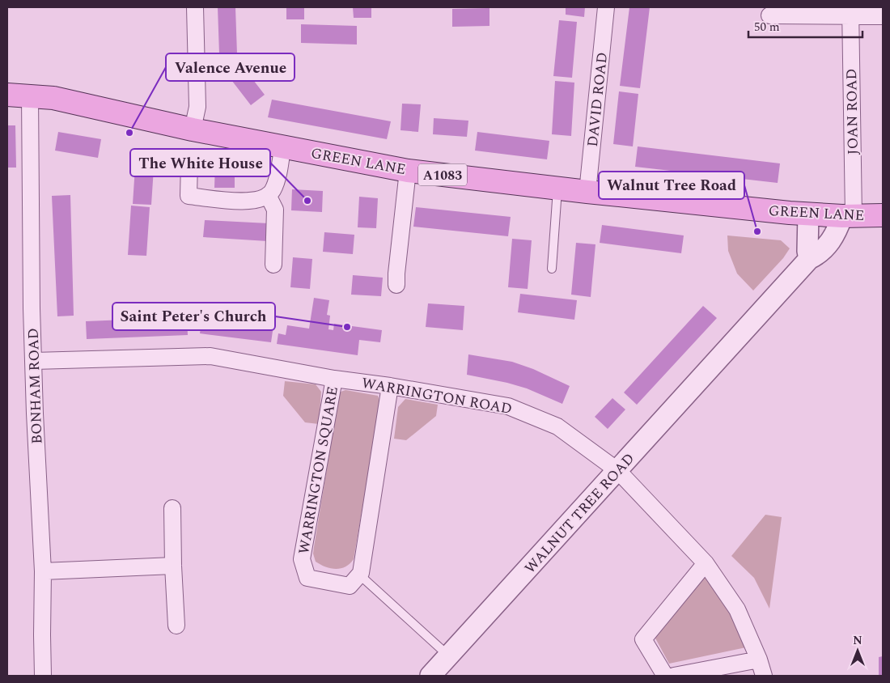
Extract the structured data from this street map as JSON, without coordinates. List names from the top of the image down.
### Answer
{
  "streets": {
    "main road": ["GREEN LANE", "A1083"],
    "street": [
      "DAVID ROAD",
      "JOAN ROAD",
      "BONHAM ROAD",
      "WARRINGTON ROAD",
      "WARRINGTON SQUARE",
      "WALNUT TREE ROAD"
    ]
  },
  "crossings": [
    ["DAVID ROAD", "GREEN LANE"],
    ["JOAN ROAD", "GREEN LANE"],
    ["JOAN ROAD", "WALNUT TREE ROAD"],
    ["GREEN LANE", "BONHAM ROAD"],
    ["GREEN LANE", "WALNUT TREE ROAD"],
    ["BONHAM ROAD", "WARRINGTON ROAD"],
    ["WARRINGTON ROAD", "WARRINGTON SQUARE"],
    ["WARRINGTON ROAD", "WALNUT TREE ROAD"]
  ],
  "places": [
    "Valence Avenue",
    "The White House",
    "Walnut Tree Road",
    "Saint Peter's Church"
  ],
  "scale_bar": "50 m",
  "north": "top"
}
